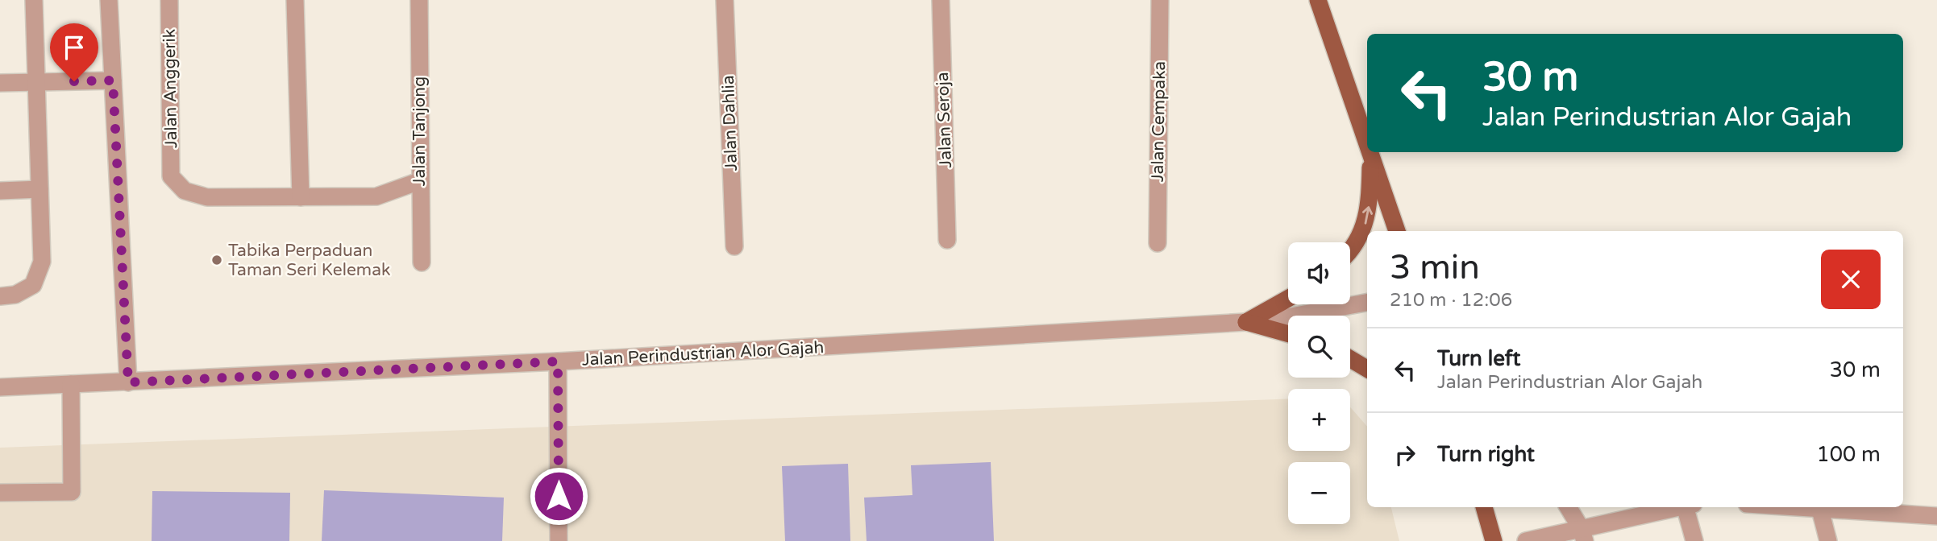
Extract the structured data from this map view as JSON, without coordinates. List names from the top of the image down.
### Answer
{
  "streets": {
    "street": [
      "Jalan Anggerik",
      "Jalan Seroja",
      "Jalan Cempaka",
      "Jalan Dahlia",
      "Jalan Tanjong",
      "Jalan Perindustrian Alor Gajah"
    ]
  },
  "places": ["Tabika Perpaduan Taman Seri Kelemak"],
  "page": {
    "turn": ["30 m", "Jalan Perindustrian Alor Gajah"],
    "heading": ["3 min", "210 m · 12:06"],
    "map_buttons": ["+", "−"],
    "list": [
      {
        "name": "Turn left",
        "note": "Jalan Perindustrian Alor Gajah",
        "value": "30 m"
      },
      {
        "name": "Turn right",
        "value": "100 m"
      }
    ]
  }
}
